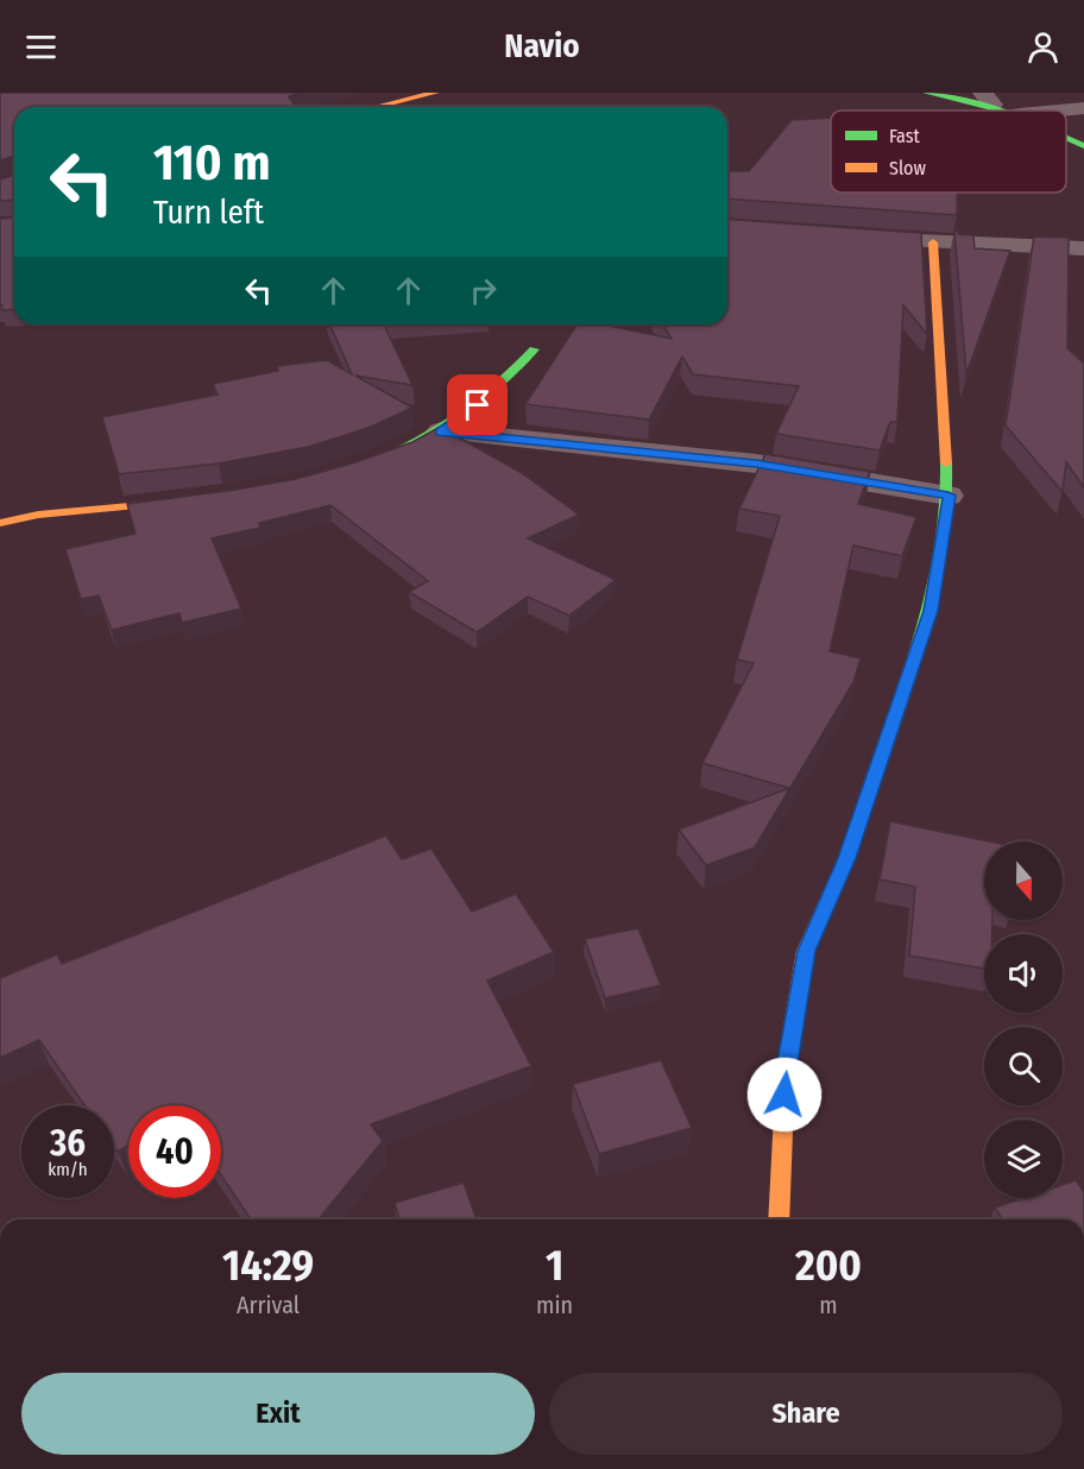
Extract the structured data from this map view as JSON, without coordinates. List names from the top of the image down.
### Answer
{
  "legend": ["Fast", "Slow"],
  "north": "bottom",
  "page": {
    "header": "Navio",
    "turn": ["110 m", "Turn left"],
    "speed": "36 km/h",
    "limit": "40",
    "eta": [
      "14:29",
      "Arrival",
      "1",
      "min",
      "200",
      "m"
    ],
    "buttons": ["Exit", "Share"]
  }
}
